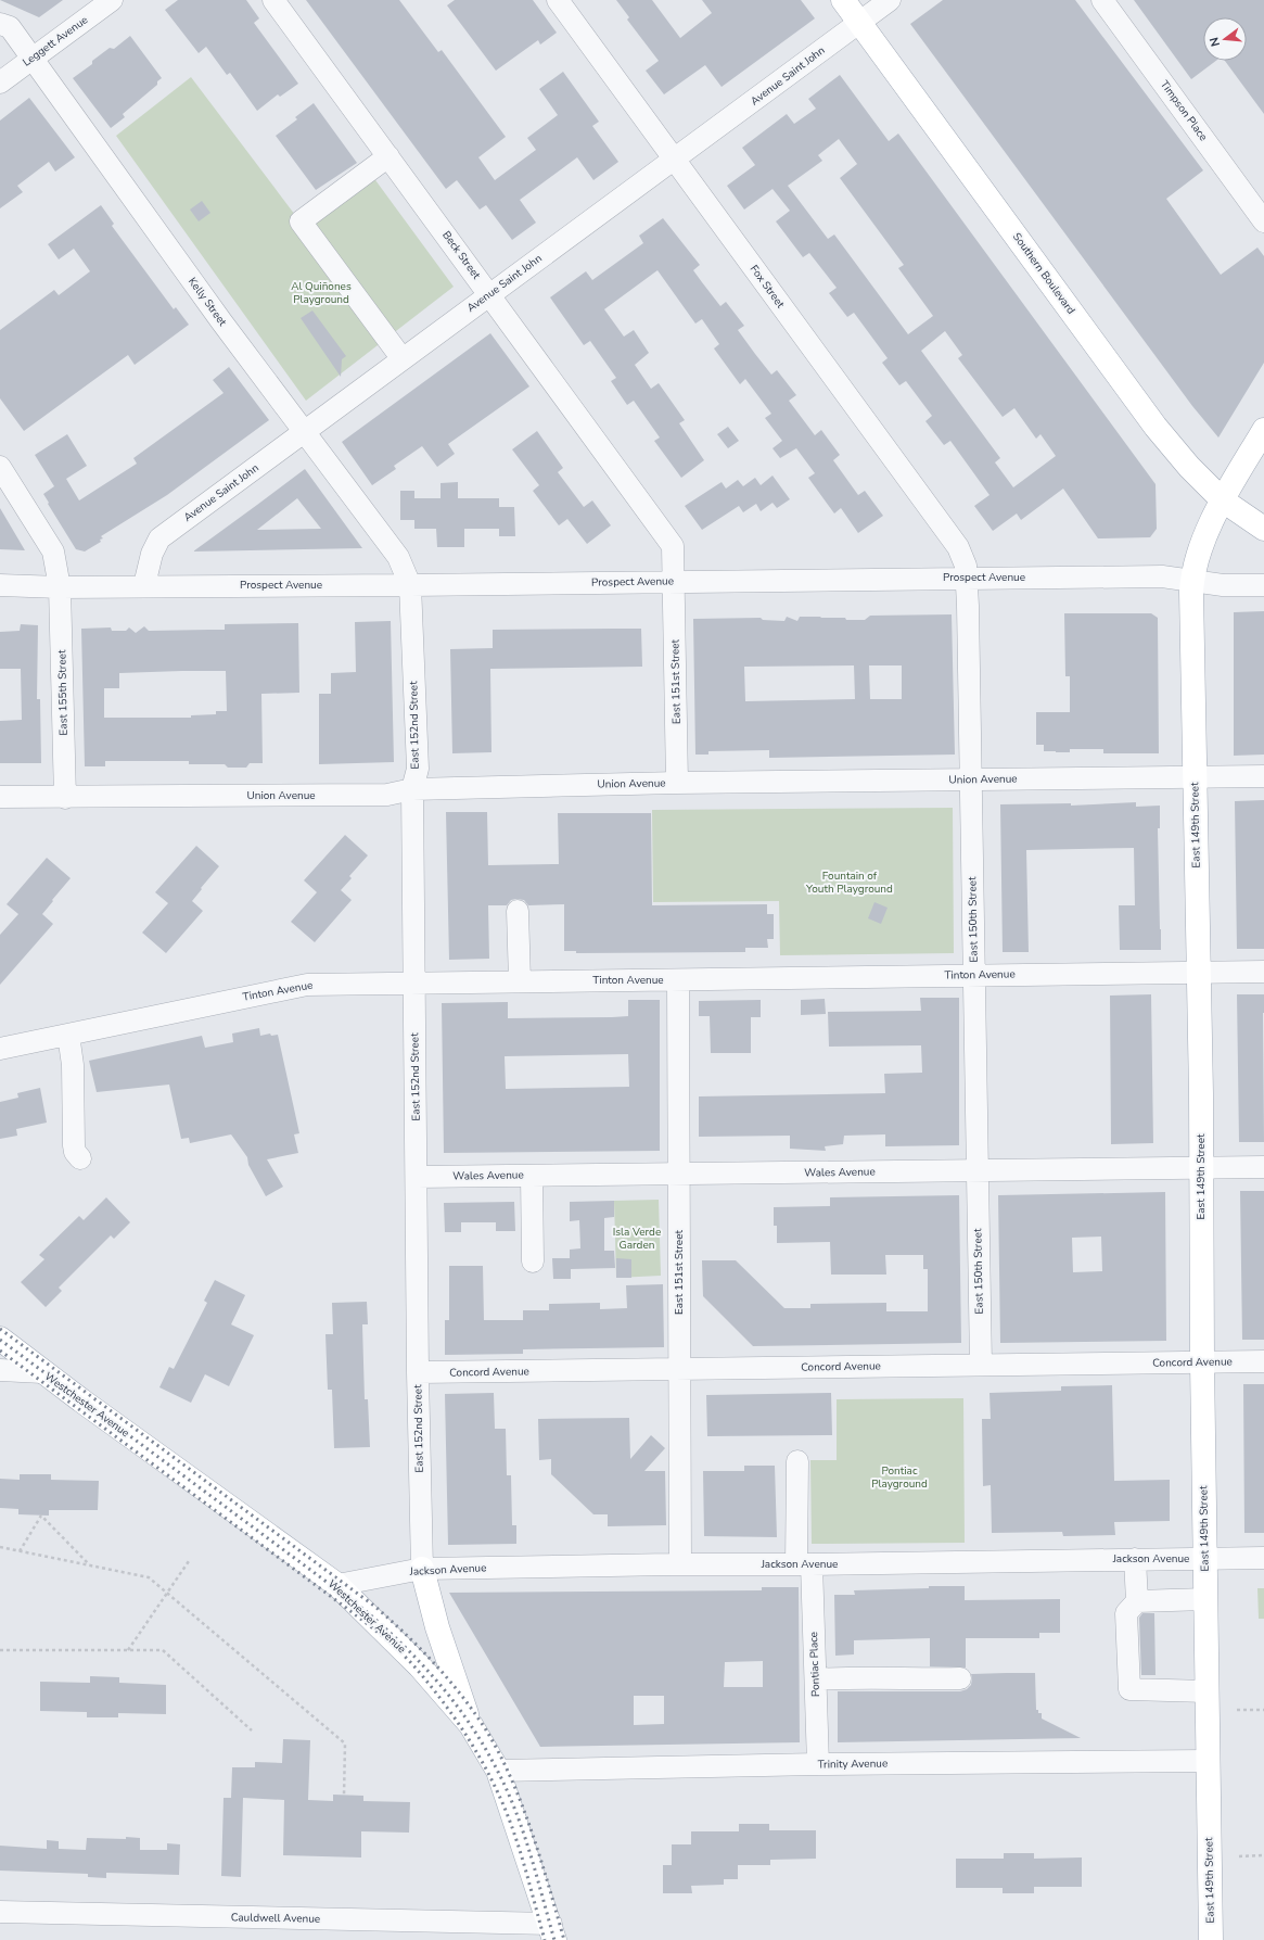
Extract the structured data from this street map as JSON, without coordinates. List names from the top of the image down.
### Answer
{
  "streets": {
    "main road": ["Southern Boulevard", "East 149th Street", "Westchester Avenue"],
    "street": [
      "Leggett Avenue",
      "Avenue Saint John",
      "Timpson Place",
      "Beck Street",
      "Fox Street",
      "Kelly Street",
      "Prospect Avenue",
      "East 151st Street",
      "East 155th Street",
      "East 152nd Street",
      "Union Avenue",
      "East 150th Street",
      "Tinton Avenue",
      "Wales Avenue",
      "Concord Avenue",
      "Jackson Avenue",
      "Pontiac Place",
      "Trinity Avenue",
      "Cauldwell Avenue"
    ]
  },
  "crossings": [
    ["Leggett Avenue", "Kelly Street"],
    ["Avenue Saint John", "Beck Street"],
    ["Avenue Saint John", "Southern Boulevard"],
    ["Avenue Saint John", "Fox Street"],
    ["Avenue Saint John", "Kelly Street"],
    ["Avenue Saint John", "Prospect Avenue"],
    ["Beck Street", "Prospect Avenue"],
    ["Beck Street", "East 151st Street"],
    ["Southern Boulevard", "East 149th Street"],
    ["Fox Street", "Prospect Avenue"],
    ["Fox Street", "East 150th Street"],
    ["Kelly Street", "Prospect Avenue"],
    ["Kelly Street", "East 152nd Street"],
    ["Prospect Avenue", "East 151st Street"],
    ["Prospect Avenue", "East 155th Street"],
    ["Prospect Avenue", "East 152nd Street"],
    ["Prospect Avenue", "East 149th Street"],
    ["Prospect Avenue", "East 150th Street"],
    ["East 151st Street", "Union Avenue"],
    ["East 151st Street", "Tinton Avenue"],
    ["East 151st Street", "Wales Avenue"],
    ["East 151st Street", "Concord Avenue"],
    ["East 151st Street", "Jackson Avenue"],
    ["East 155th Street", "Union Avenue"],
    ["East 152nd Street", "Union Avenue"],
    ["East 152nd Street", "Tinton Avenue"],
    ["East 152nd Street", "Wales Avenue"],
    ["East 152nd Street", "Concord Avenue"],
    ["East 152nd Street", "Jackson Avenue"],
    ["Union Avenue", "East 149th Street"],
    ["Union Avenue", "East 150th Street"],
    ["East 149th Street", "Tinton Avenue"],
    ["East 149th Street", "Wales Avenue"],
    ["East 149th Street", "Concord Avenue"],
    ["East 149th Street", "Jackson Avenue"],
    ["East 149th Street", "Trinity Avenue"],
    ["East 150th Street", "Tinton Avenue"],
    ["East 150th Street", "Wales Avenue"],
    ["East 150th Street", "Concord Avenue"],
    ["Westchester Avenue", "Jackson Avenue"],
    ["Westchester Avenue", "Trinity Avenue"],
    ["Westchester Avenue", "Cauldwell Avenue"],
    ["Jackson Avenue", "Pontiac Place"],
    ["Pontiac Place", "Trinity Avenue"]
  ],
  "parks": [
    "Al Quiñones Playground",
    "Fountain of Youth Playground",
    "Isla Verde Garden",
    "Pontiac Playground"
  ],
  "north": "left"
}
